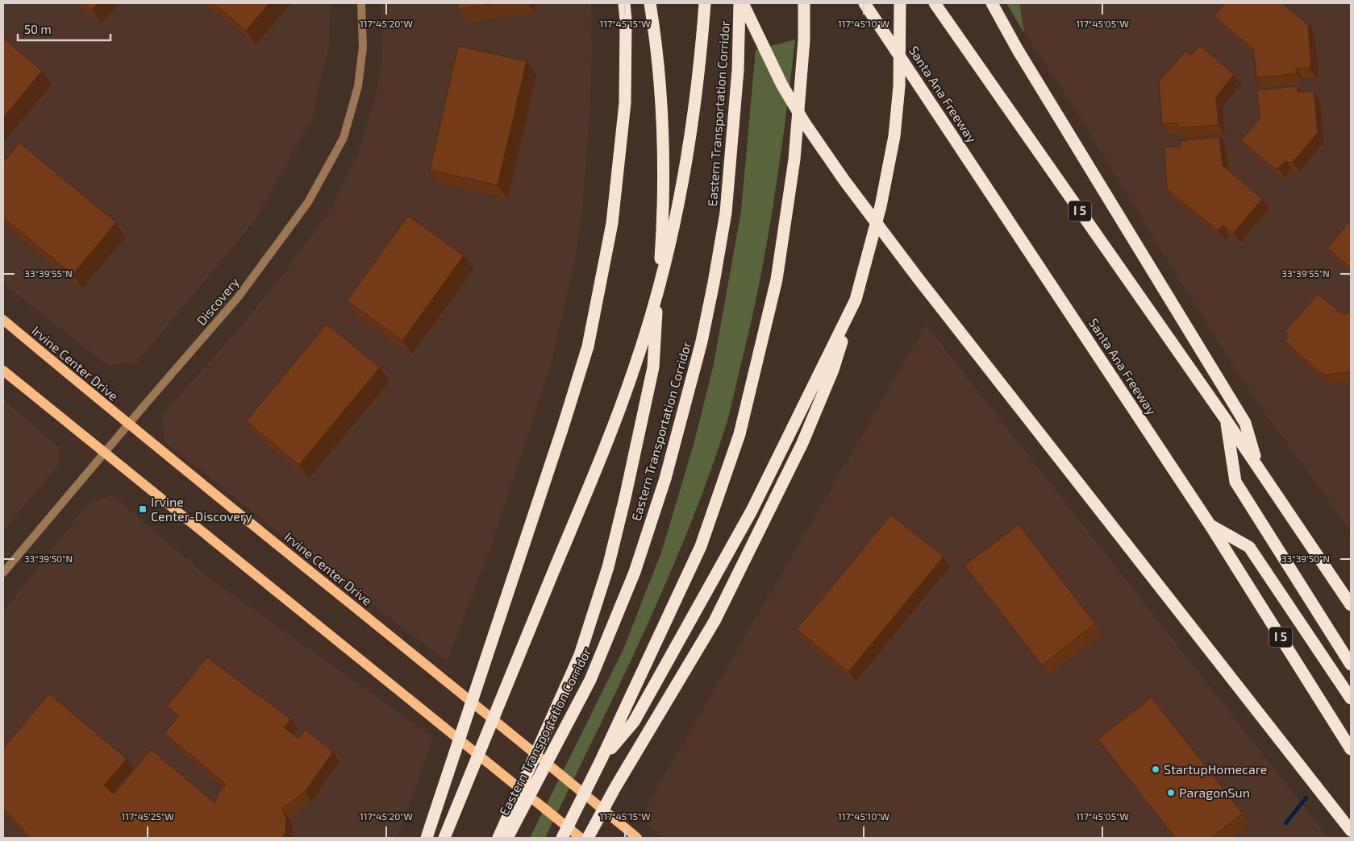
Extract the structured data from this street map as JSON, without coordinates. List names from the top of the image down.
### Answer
{
  "streets": {
    "highway": ["Santa Ana Freeway", "Eastern Transportation Corridor", "I 5"],
    "main road": ["Irvine Center Drive"],
    "street": ["Discovery"]
  },
  "crossings": [
    ["Discovery", "Irvine Center Drive"]
  ],
  "places": {
    "transit": ["Irvine Center-Discovery"],
    "other": ["StartupHomecare", "ParagonSun"]
  },
  "scale_bar": "50 m",
  "coordinates": [
    "117°45'20\"W",
    "117°45'15\"W",
    "117°45'10\"W",
    "117°45'05\"W",
    "33°39'55\"N",
    "33°39'50\"N",
    "117°45'25\"W"
  ]
}
